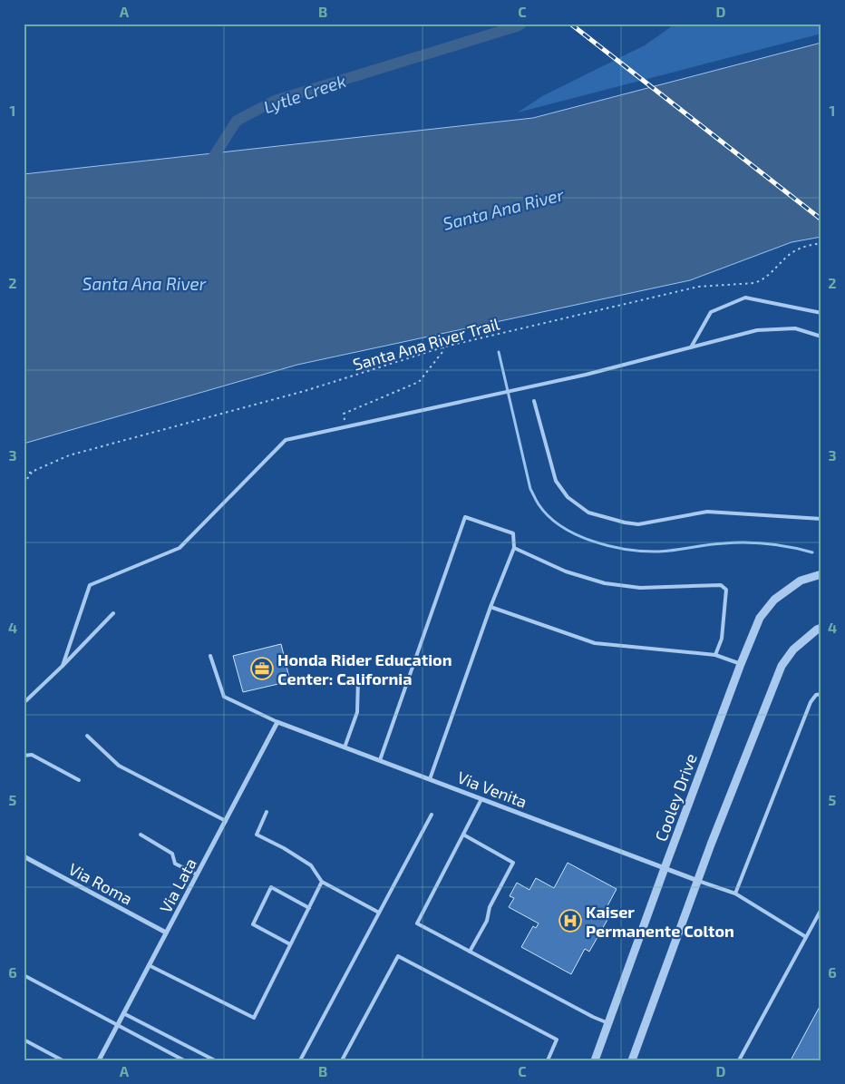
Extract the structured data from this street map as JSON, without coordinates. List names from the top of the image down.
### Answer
{
  "streets": {
    "street": [
      "Via Venita",
      "Cooley Drive",
      "Via Roma",
      "Via Lata"
    ],
    "path": ["Santa Ana River Trail"]
  },
  "crossings": [
    ["Via Venita", "Cooley Drive"],
    ["Via Venita", "Via Lata"],
    ["Via Roma", "Via Lata"]
  ],
  "water": ["Lytle Creek", "Santa Ana River"],
  "places": {
    "office": ["Honda Rider Education Center: California"],
    "hospital": ["Kaiser Permanente Colton"]
  },
  "grid": {
    "columns": [
      "A",
      "B",
      "C",
      "D"
    ],
    "rows": [
      "1",
      "2",
      "3",
      "4",
      "5",
      "6"
    ]
  }
}
